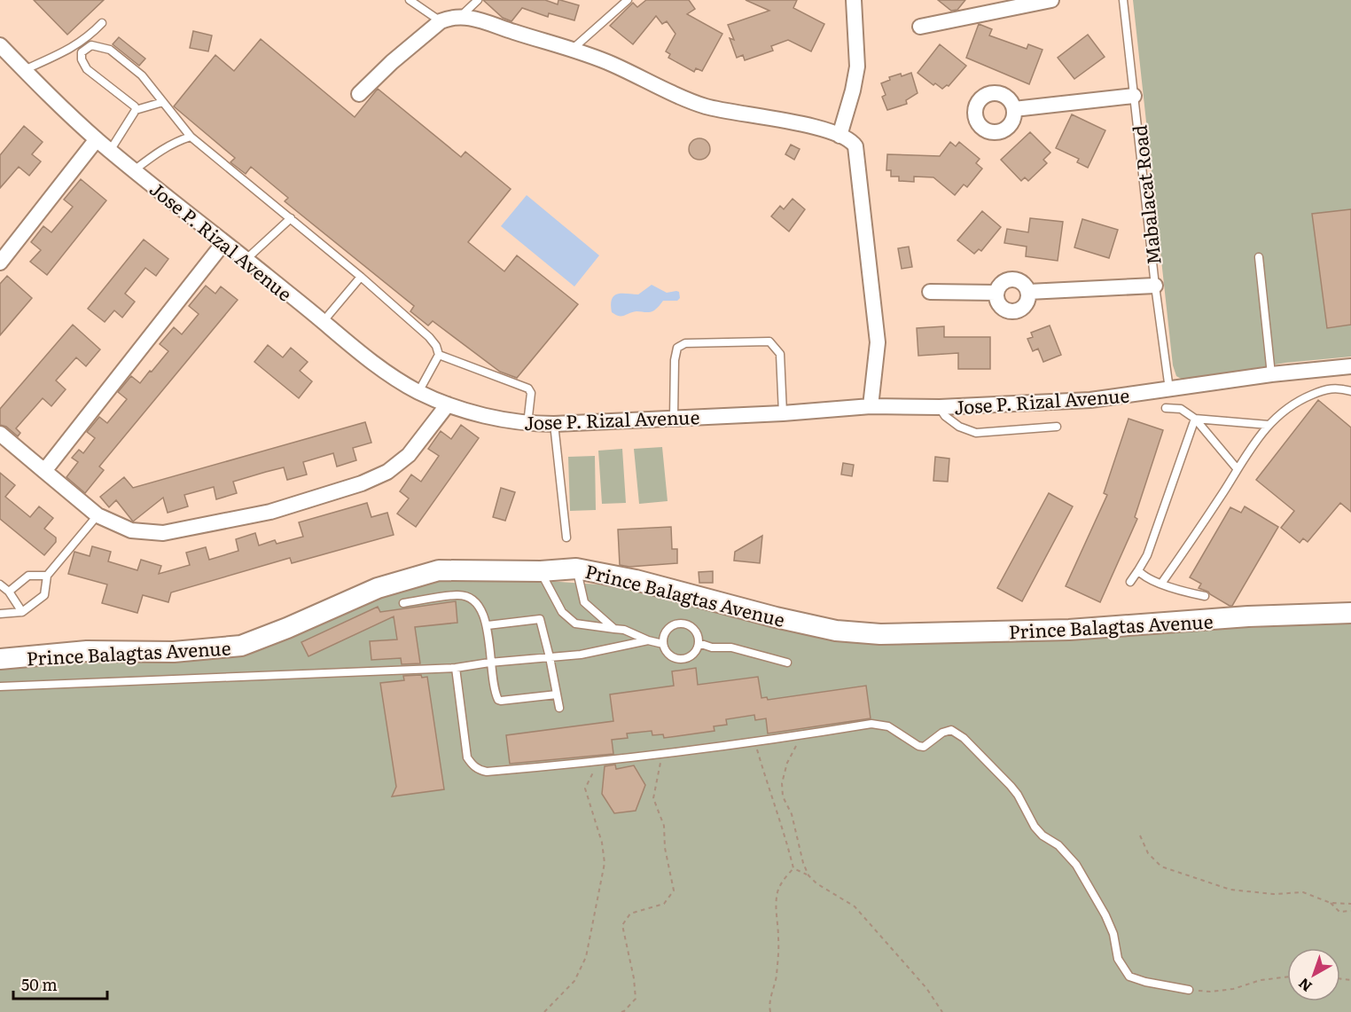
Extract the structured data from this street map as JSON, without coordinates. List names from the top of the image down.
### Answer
{
  "streets": {
    "main road": ["Prince Balagtas Avenue"],
    "street": ["Jose P. Rizal Avenue"],
    "lane": ["Mabalacat Road"]
  },
  "crossings": [
    ["Mabalacat Road", "Jose P. Rizal Avenue"]
  ],
  "scale_bar": "50 m",
  "north": "bottom left"
}
